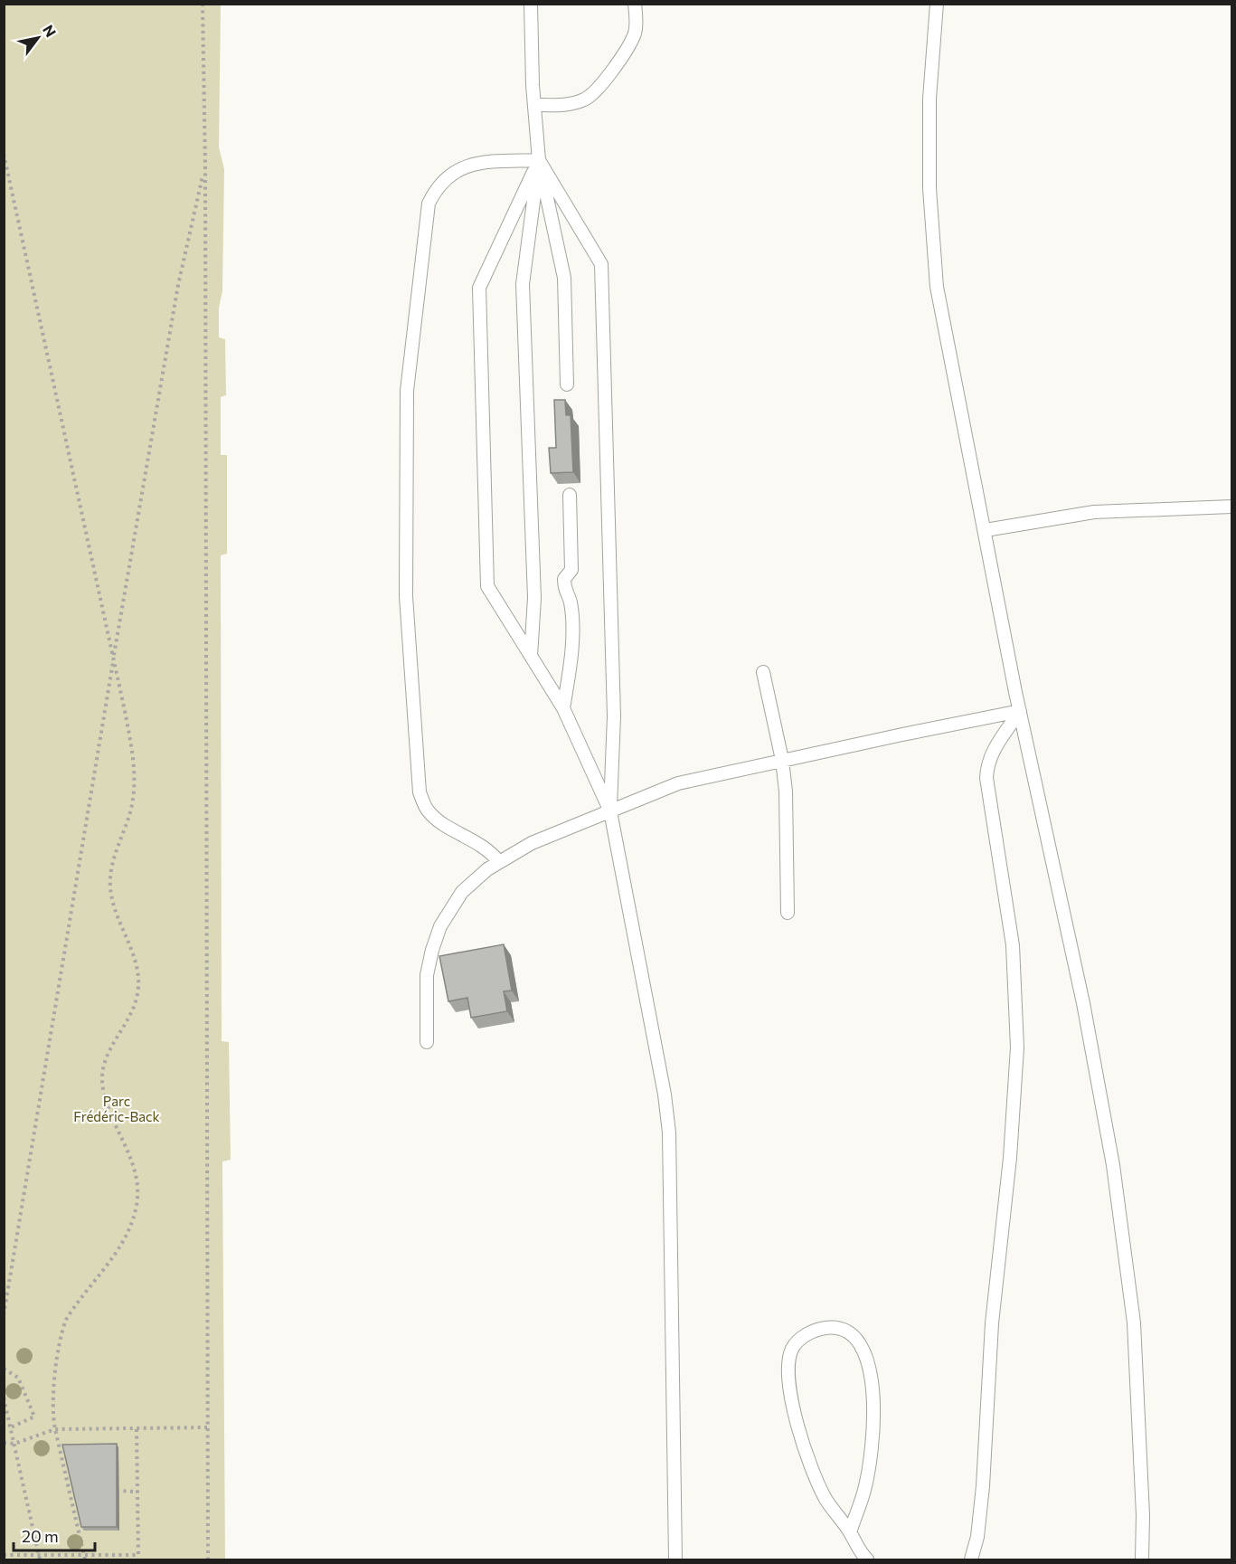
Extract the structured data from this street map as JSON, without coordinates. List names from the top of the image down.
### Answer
{
  "parks": ["Parc Frédéric-Back"],
  "scale_bar": "20 m",
  "north": "top right"
}
